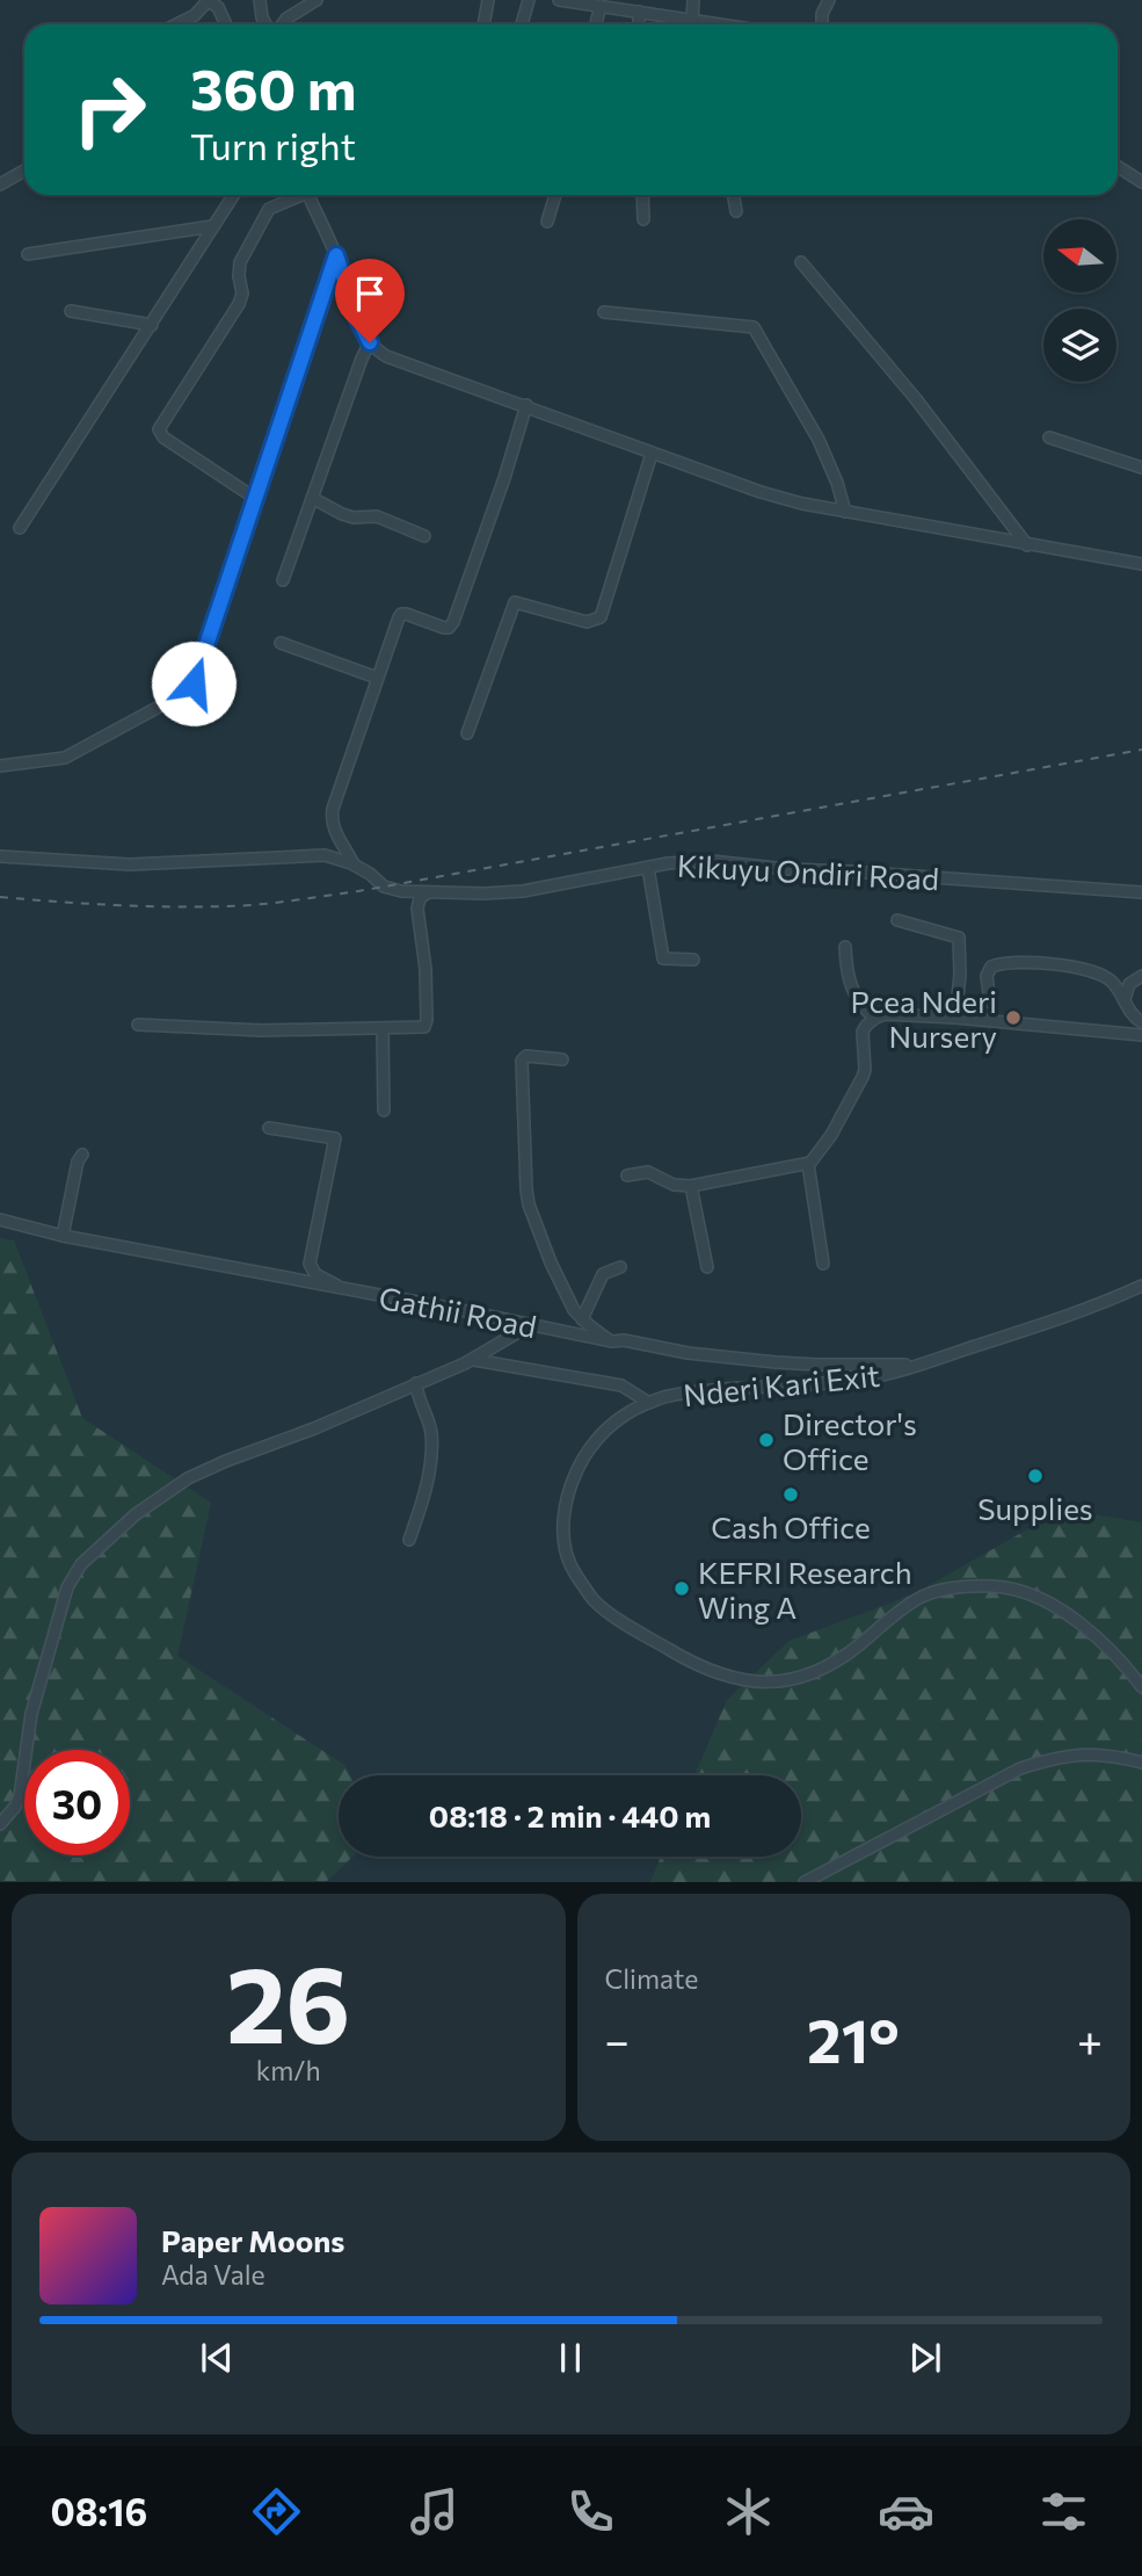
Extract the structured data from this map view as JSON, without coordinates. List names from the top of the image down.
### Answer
{
  "streets": {
    "street": ["Kikuyu Ondiri Road", "Gathii Road", "Nderi Kari Exit"]
  },
  "crossings": [
    ["Gathii Road", "Nderi Kari Exit"]
  ],
  "places": [
    "Pcea Nderi Nursery",
    "Director's Office",
    "Supplies",
    "Cash Office",
    "KEFRI Research Wing A"
  ],
  "north": "left",
  "page": {
    "turn": ["360 m", "Turn right"],
    "limit": "30",
    "trip": "08:18 · 2 min · 440 m",
    "tile": [
      ["26", "km/h"],
      "Climate"
    ],
    "heat": ["−", "21°", "+"],
    "song": ["Paper Moons", "Ada Vale"],
    "tabs": "08:16"
  }
}
